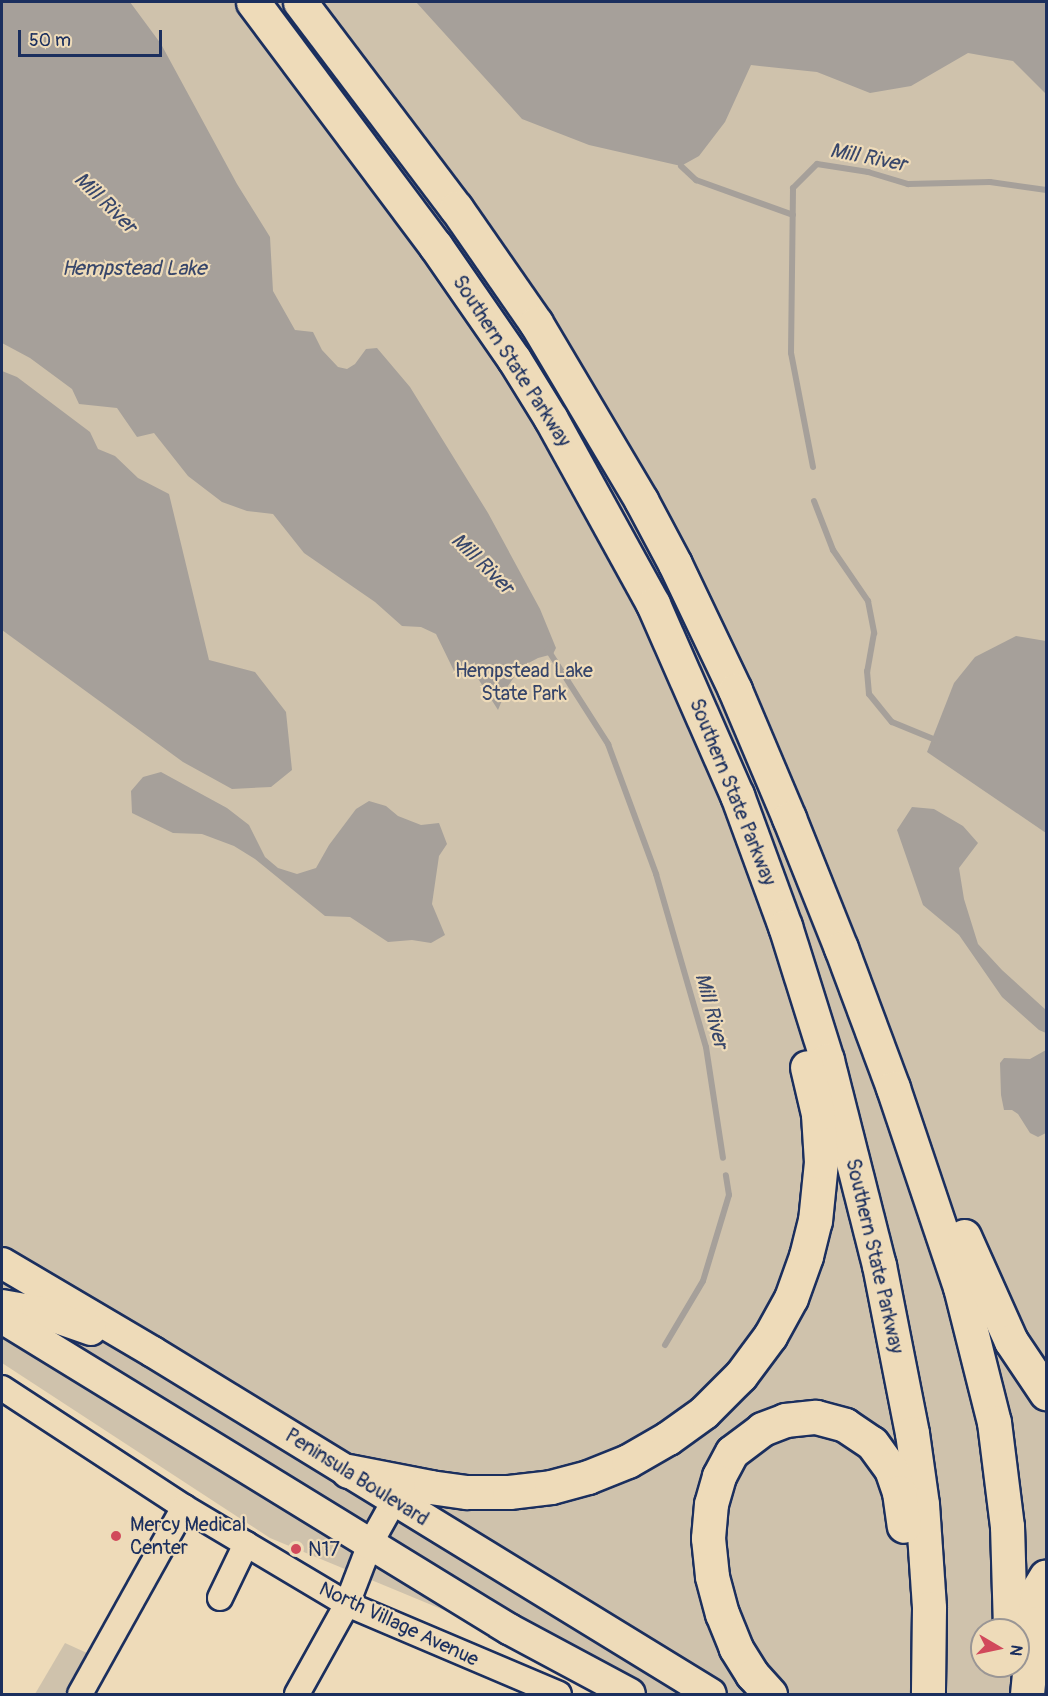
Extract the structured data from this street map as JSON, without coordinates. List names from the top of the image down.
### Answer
{
  "streets": {
    "highway": ["Southern State Parkway"],
    "main road": ["Peninsula Boulevard"],
    "street": ["North Village Avenue"]
  },
  "water": ["Mill River", "Hempstead Lake"],
  "parks": ["Hempstead Lake State Park"],
  "places": ["Mercy Medical Center", "N17"],
  "scale_bar": "50 m",
  "north": "right"
}
